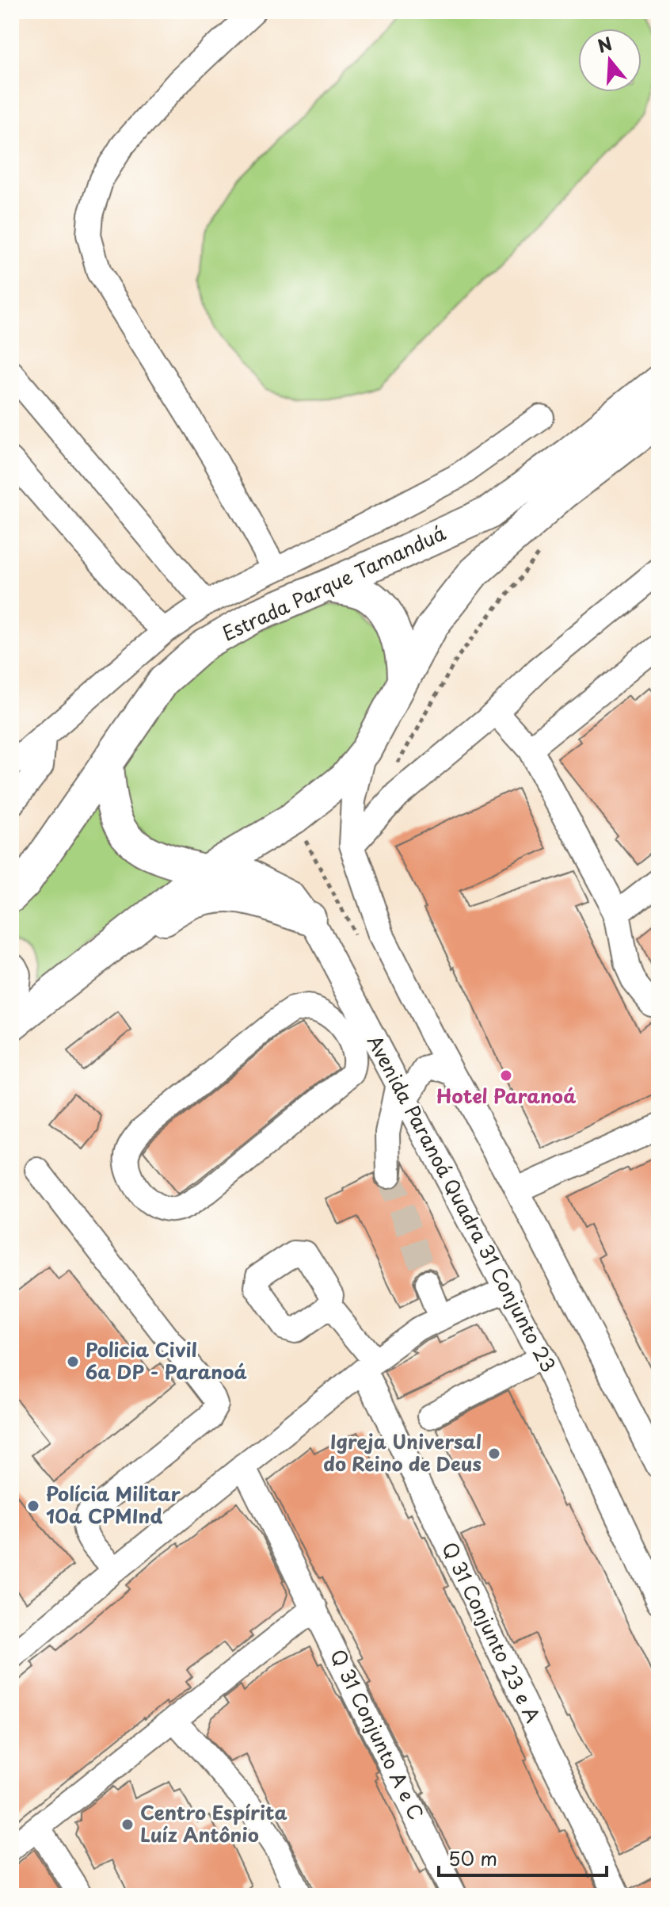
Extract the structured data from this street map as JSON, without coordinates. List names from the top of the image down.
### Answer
{
  "streets": {
    "main road": ["Estrada Parque Tamanduá"],
    "street": ["Avenida Paranoá Quadra 31 Conjunto 23", "Q 31 Conjunto 23 e A", "Q 31 Conjunto A e C"]
  },
  "places": [
    "Hotel Paranoá",
    "Policia Civil 6a DP - Paranoá",
    "Igreja Universal do Reino de Deus",
    "Polícia Militar 10a CPMInd",
    "Centro Espírita Luíz Antônio"
  ],
  "scale_bar": "50 m",
  "north": "top"
}
